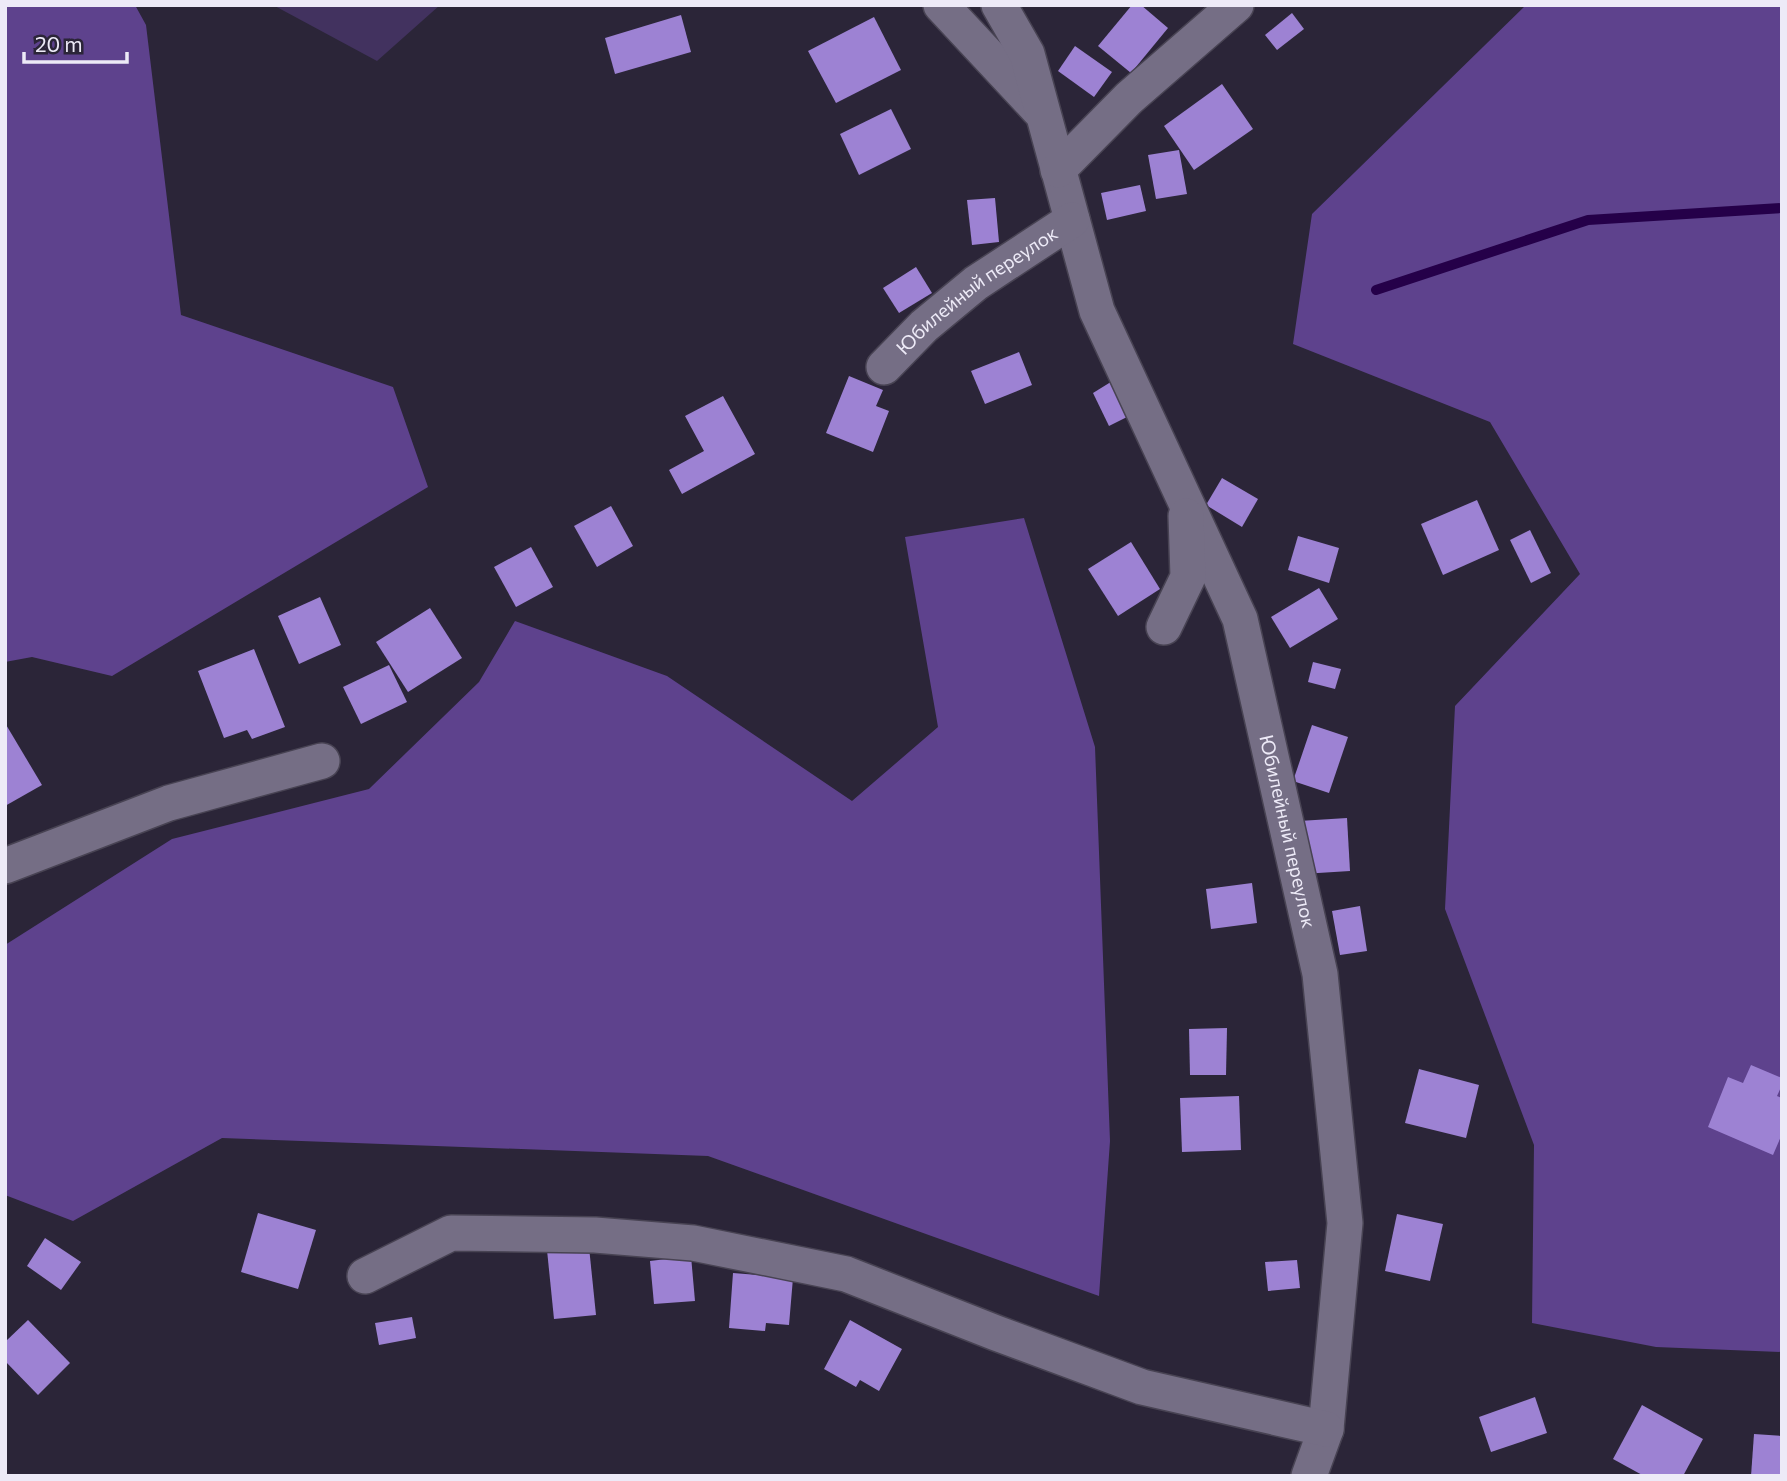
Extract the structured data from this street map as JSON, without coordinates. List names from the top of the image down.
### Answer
{
  "streets": {
    "street": ["Юбилейный переулок"]
  },
  "scale_bar": "20 m"
}
